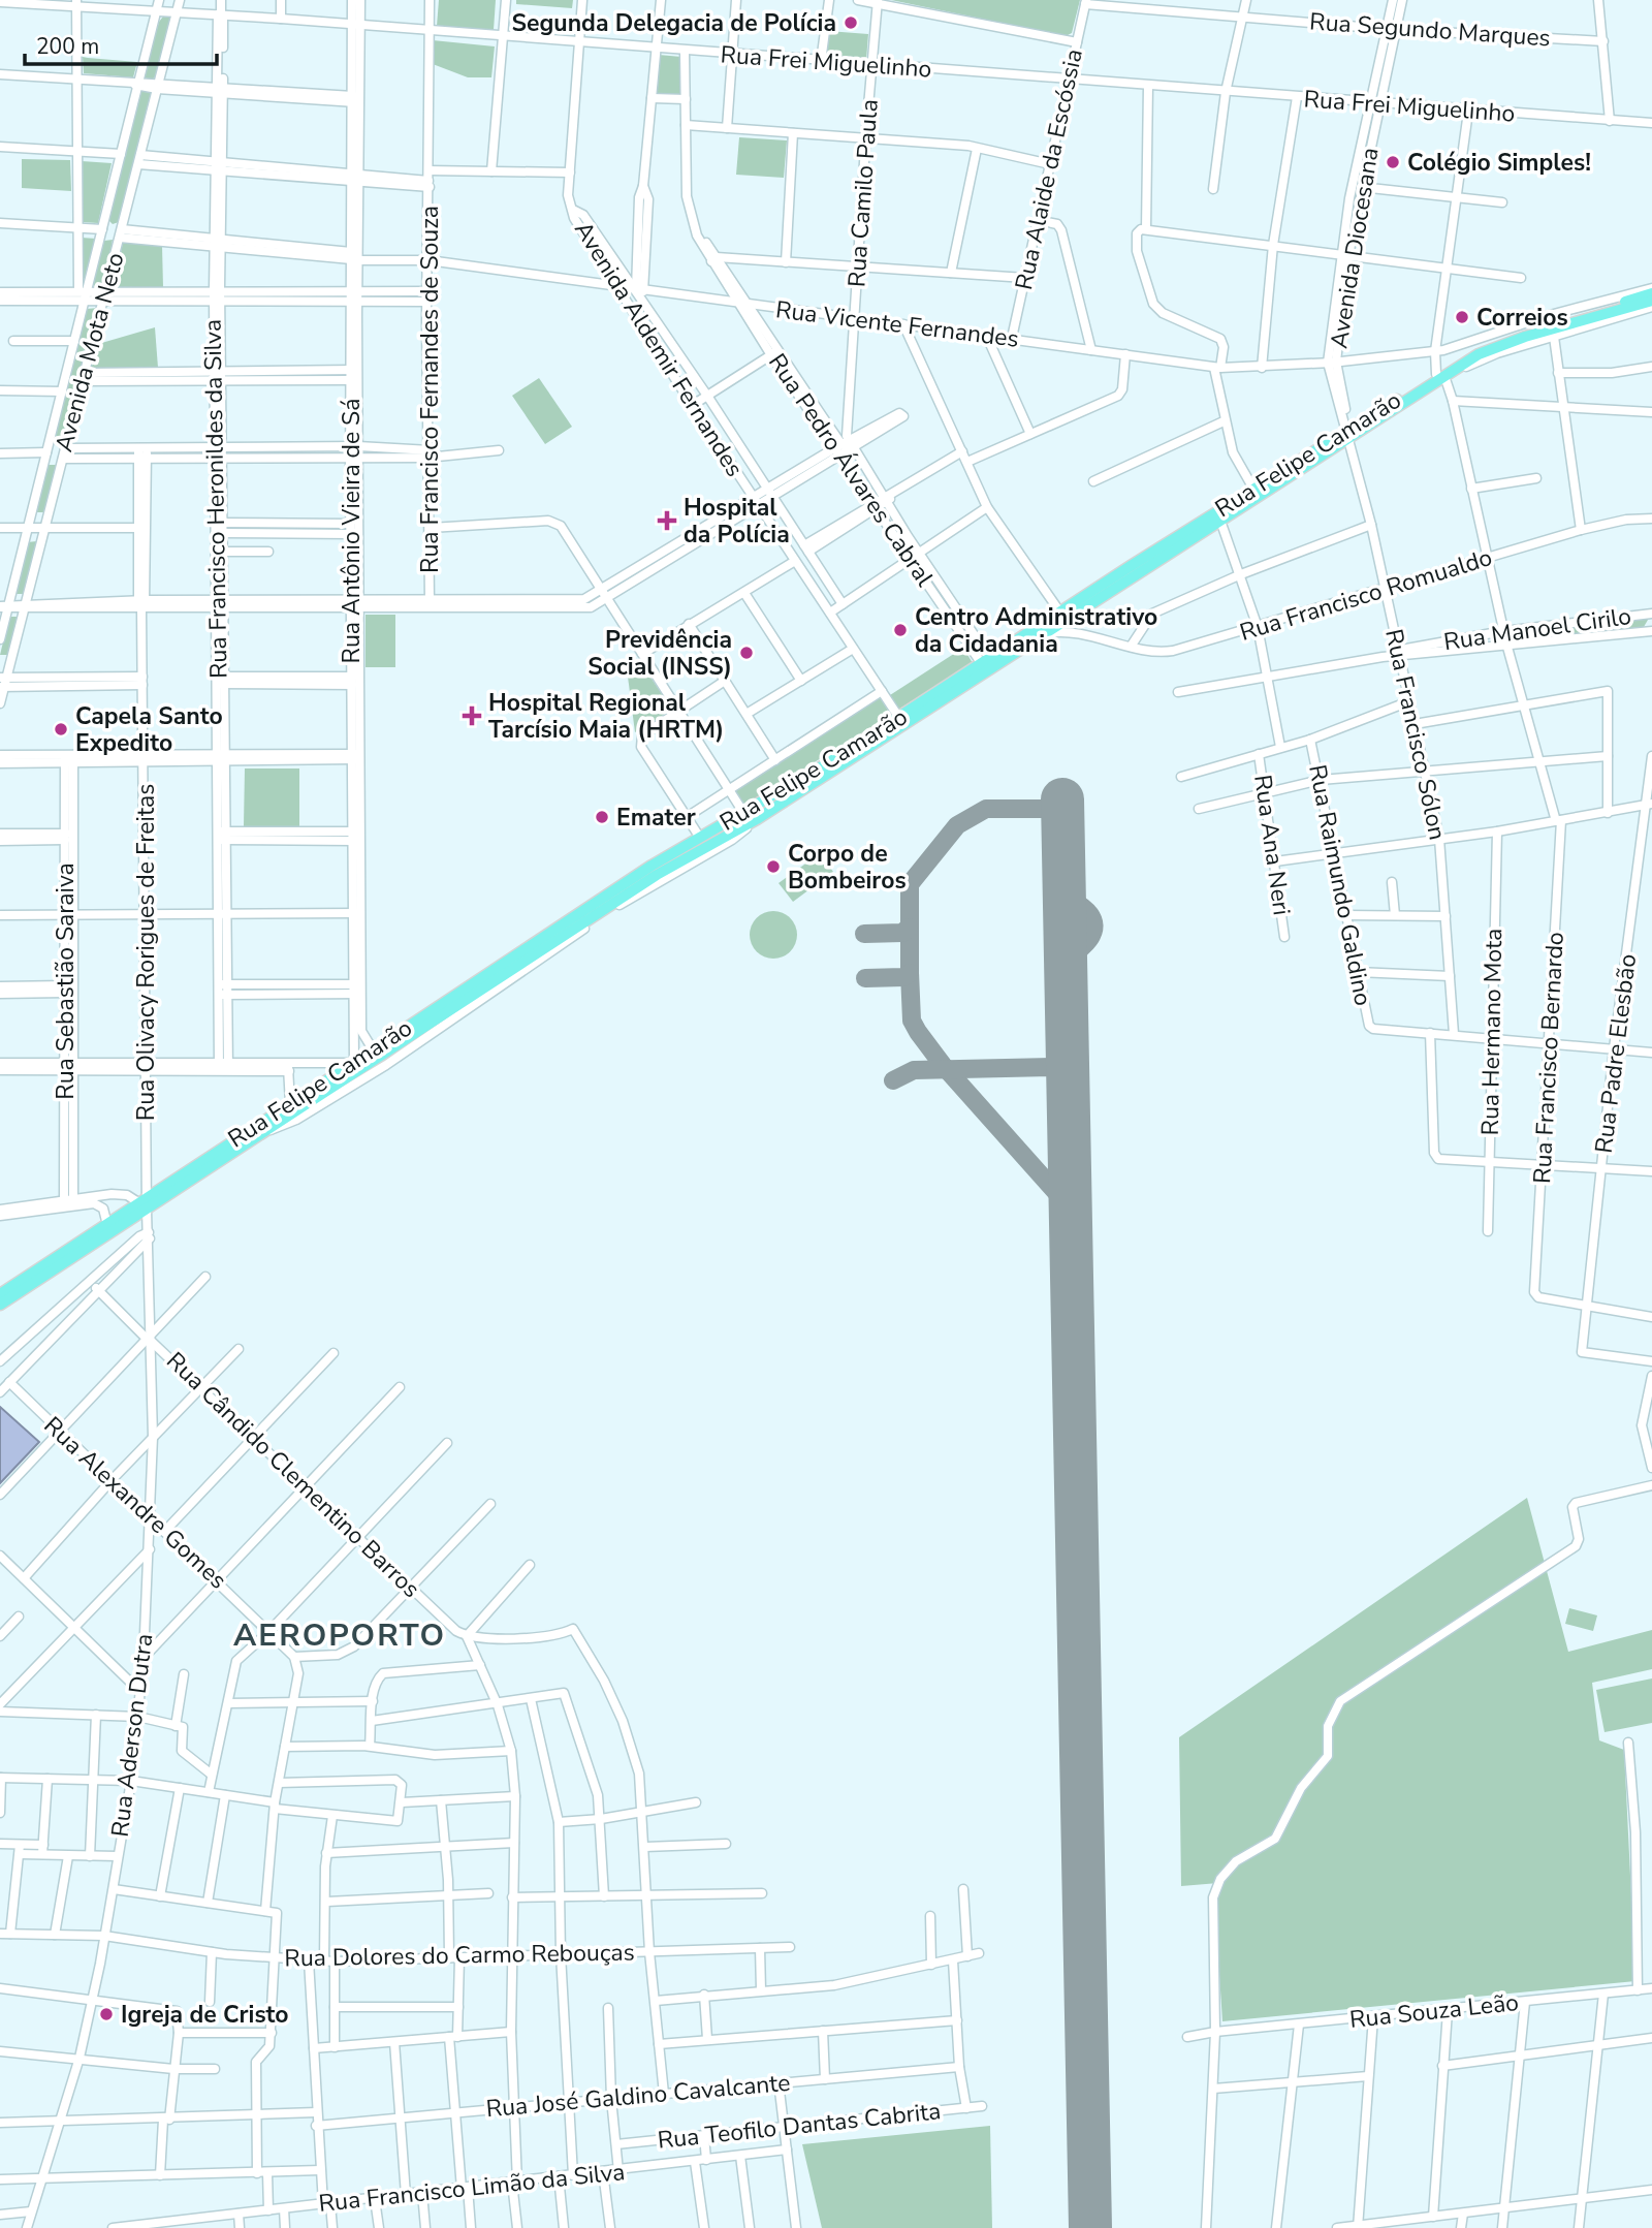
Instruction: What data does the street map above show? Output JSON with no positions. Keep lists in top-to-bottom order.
{
  "streets": {
    "main road": ["Rua Felipe Camarão"],
    "street": [
      "Rua Segundo Marques",
      "Rua Frei Miguelinho",
      "Rua Alaide da Escóssia",
      "Rua Camilo Paula",
      "Avenida Diocesana",
      "Rua Vicente Fernandes",
      "Avenida Aldemir Fernandes",
      "Avenida Mota Neto",
      "Rua Francisco Fernandes de Souza",
      "Rua Pedro Álvares Cabral",
      "Rua Francisco Heronildes da Silva",
      "Rua Antônio Vieira de Sá",
      "Rua Francisco Romualdo",
      "Rua Manoel Cirilo",
      "Rua Francisco Sólon",
      "Rua Ana Neri",
      "Rua Raimundo Galdino",
      "Rua Olivacy Rorigues de Freitas",
      "Rua Sebastião Saraiva",
      "Rua Hermano Mota",
      "Rua Padre Elesbão",
      "Rua Francisco Bernardo",
      "Rua Cândido Clementino Barros",
      "Rua Alexandre Gomes",
      "Rua Aderson Dutra",
      "Rua Dolores do Carmo Rebouças",
      "Rua Souza Leão",
      "Rua José Galdino Cavalcante",
      "Rua Teofilo Dantas Cabrita",
      "Rua Francisco Limão da Silva"
    ]
  },
  "crossings": [
    ["Rua Segundo Marques", "Rua Alaide da Escóssia"],
    ["Rua Segundo Marques", "Avenida Diocesana"],
    ["Rua Frei Miguelinho", "Rua Alaide da Escóssia"],
    ["Rua Frei Miguelinho", "Rua Camilo Paula"],
    ["Rua Frei Miguelinho", "Avenida Diocesana"],
    ["Rua Frei Miguelinho", "Avenida Mota Neto"],
    ["Rua Frei Miguelinho", "Rua Francisco Fernandes de Souza"],
    ["Rua Frei Miguelinho", "Rua Pedro Álvares Cabral"],
    ["Rua Frei Miguelinho", "Rua Francisco Heronildes da Silva"],
    ["Rua Frei Miguelinho", "Rua Antônio Vieira de Sá"],
    ["Rua Frei Miguelinho", "Rua Francisco Bernardo"],
    ["Rua Alaide da Escóssia", "Rua Vicente Fernandes"],
    ["Rua Camilo Paula", "Rua Vicente Fernandes"],
    ["Rua Camilo Paula", "Rua Pedro Álvares Cabral"],
    ["Avenida Diocesana", "Rua Vicente Fernandes"],
    ["Avenida Diocesana", "Rua Felipe Camarão"],
    ["Avenida Diocesana", "Rua Francisco Sólon"],
    ["Rua Vicente Fernandes", "Avenida Aldemir Fernandes"],
    ["Rua Vicente Fernandes", "Avenida Mota Neto"],
    ["Rua Vicente Fernandes", "Rua Francisco Fernandes de Souza"],
    ["Rua Vicente Fernandes", "Rua Felipe Camarão"],
    ["Rua Vicente Fernandes", "Rua Pedro Álvares Cabral"],
    ["Rua Vicente Fernandes", "Rua Francisco Heronildes da Silva"],
    ["Rua Vicente Fernandes", "Rua Antônio Vieira de Sá"],
    ["Rua Vicente Fernandes", "Rua Francisco Bernardo"],
    ["Avenida Aldemir Fernandes", "Rua Felipe Camarão"],
    ["Rua Felipe Camarão", "Rua Pedro Álvares Cabral"],
    ["Rua Felipe Camarão", "Rua Antônio Vieira de Sá"],
    ["Rua Felipe Camarão", "Rua Francisco Romualdo"],
    ["Rua Felipe Camarão", "Rua Francisco Sólon"],
    ["Rua Felipe Camarão", "Rua Olivacy Rorigues de Freitas"],
    ["Rua Felipe Camarão", "Rua Francisco Bernardo"],
    ["Rua Francisco Romualdo", "Rua Francisco Sólon"],
    ["Rua Francisco Romualdo", "Rua Francisco Bernardo"],
    ["Rua Manoel Cirilo", "Rua Francisco Sólon"],
    ["Rua Manoel Cirilo", "Rua Francisco Bernardo"],
    ["Rua Olivacy Rorigues de Freitas", "Rua Aderson Dutra"],
    ["Rua Padre Elesbão", "Rua Francisco Bernardo"],
    ["Rua Cândido Clementino Barros", "Rua Aderson Dutra"],
    ["Rua Alexandre Gomes", "Rua Aderson Dutra"],
    ["Rua Aderson Dutra", "Rua Dolores do Carmo Rebouças"]
  ],
  "districts": ["AEROPORTO"],
  "places": {
    "other": [
      "Segunda Delegacia de Polícia",
      "Colégio Simples!",
      "Correios",
      "Centro Administrativo da Cidadania",
      "Previdência Social (INSS)",
      "Capela Santo Expedito",
      "Emater",
      "Corpo de Bombeiros",
      "Igreja de Cristo"
    ],
    "health": ["Hospital da Polícia", "Hospital Regional Tarcísio Maia (HRTM)"]
  },
  "scale_bar": "200 m"
}
